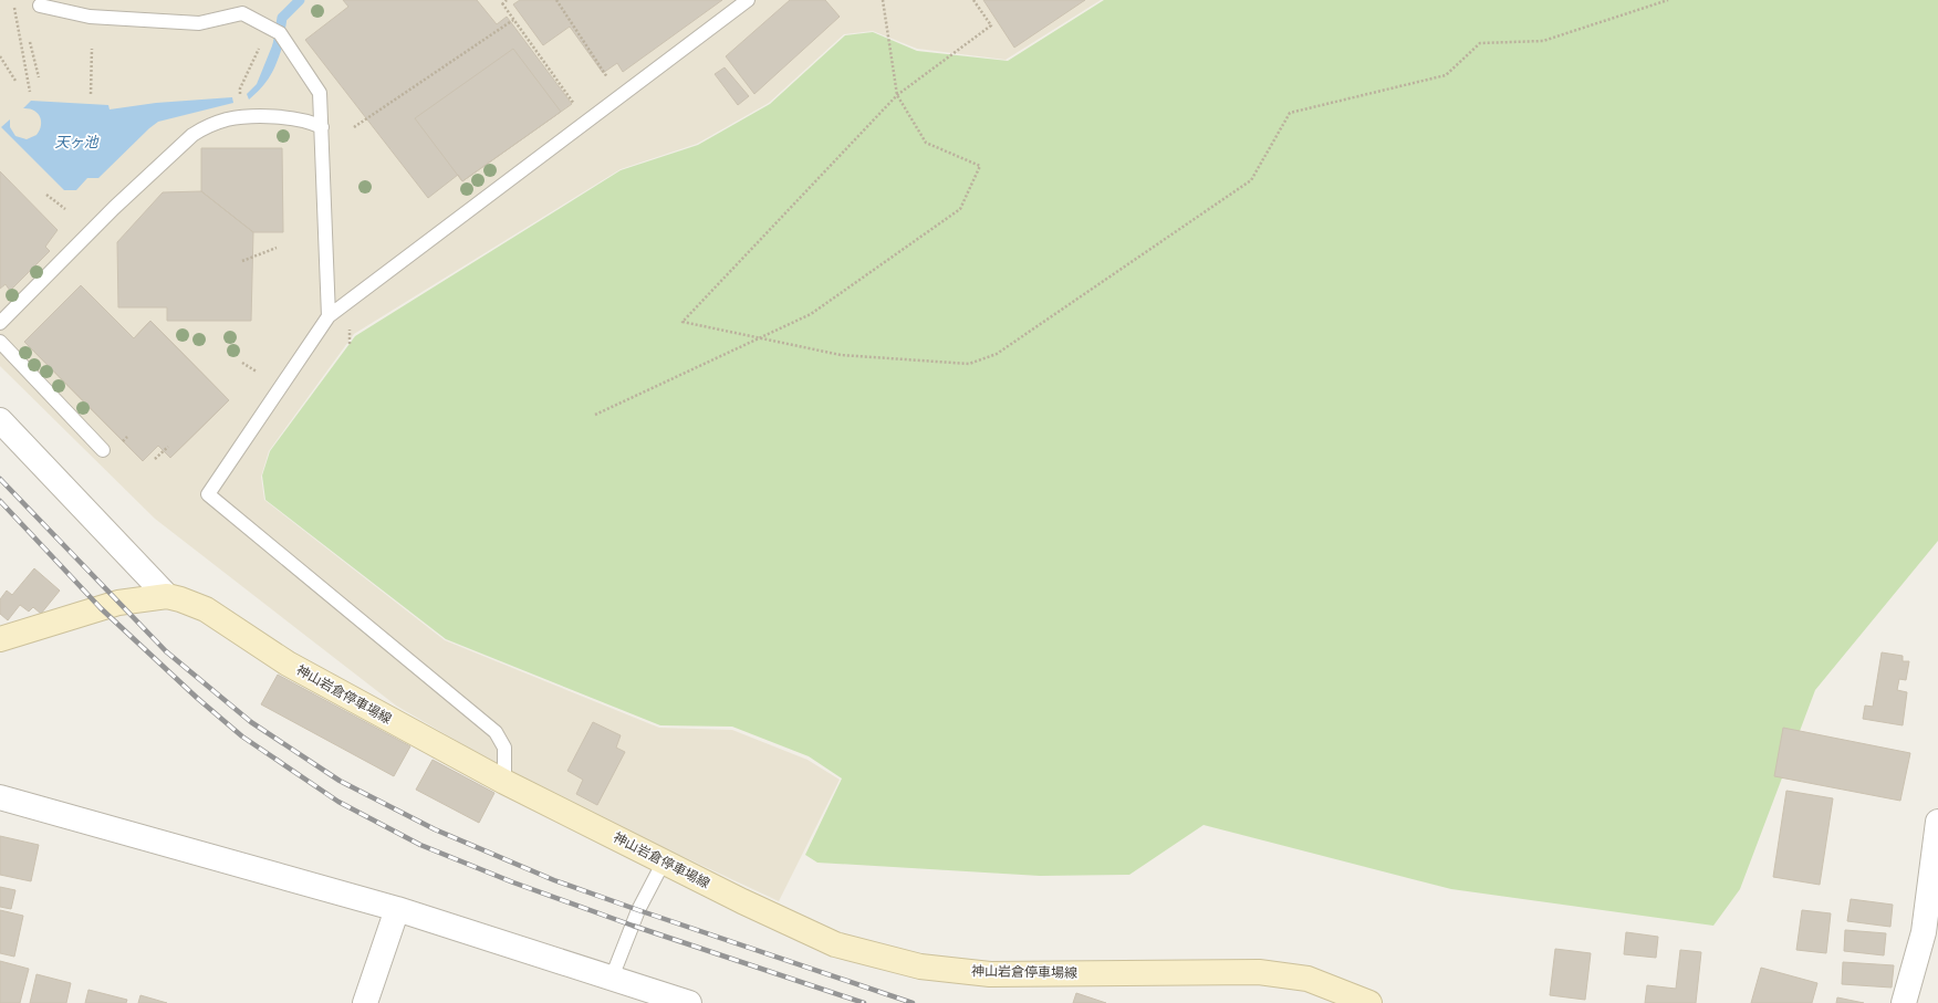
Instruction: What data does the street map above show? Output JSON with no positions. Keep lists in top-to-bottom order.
{
  "streets": {
    "main road": ["神山岩倉停車場線"]
  },
  "water": ["天ヶ池"]
}
